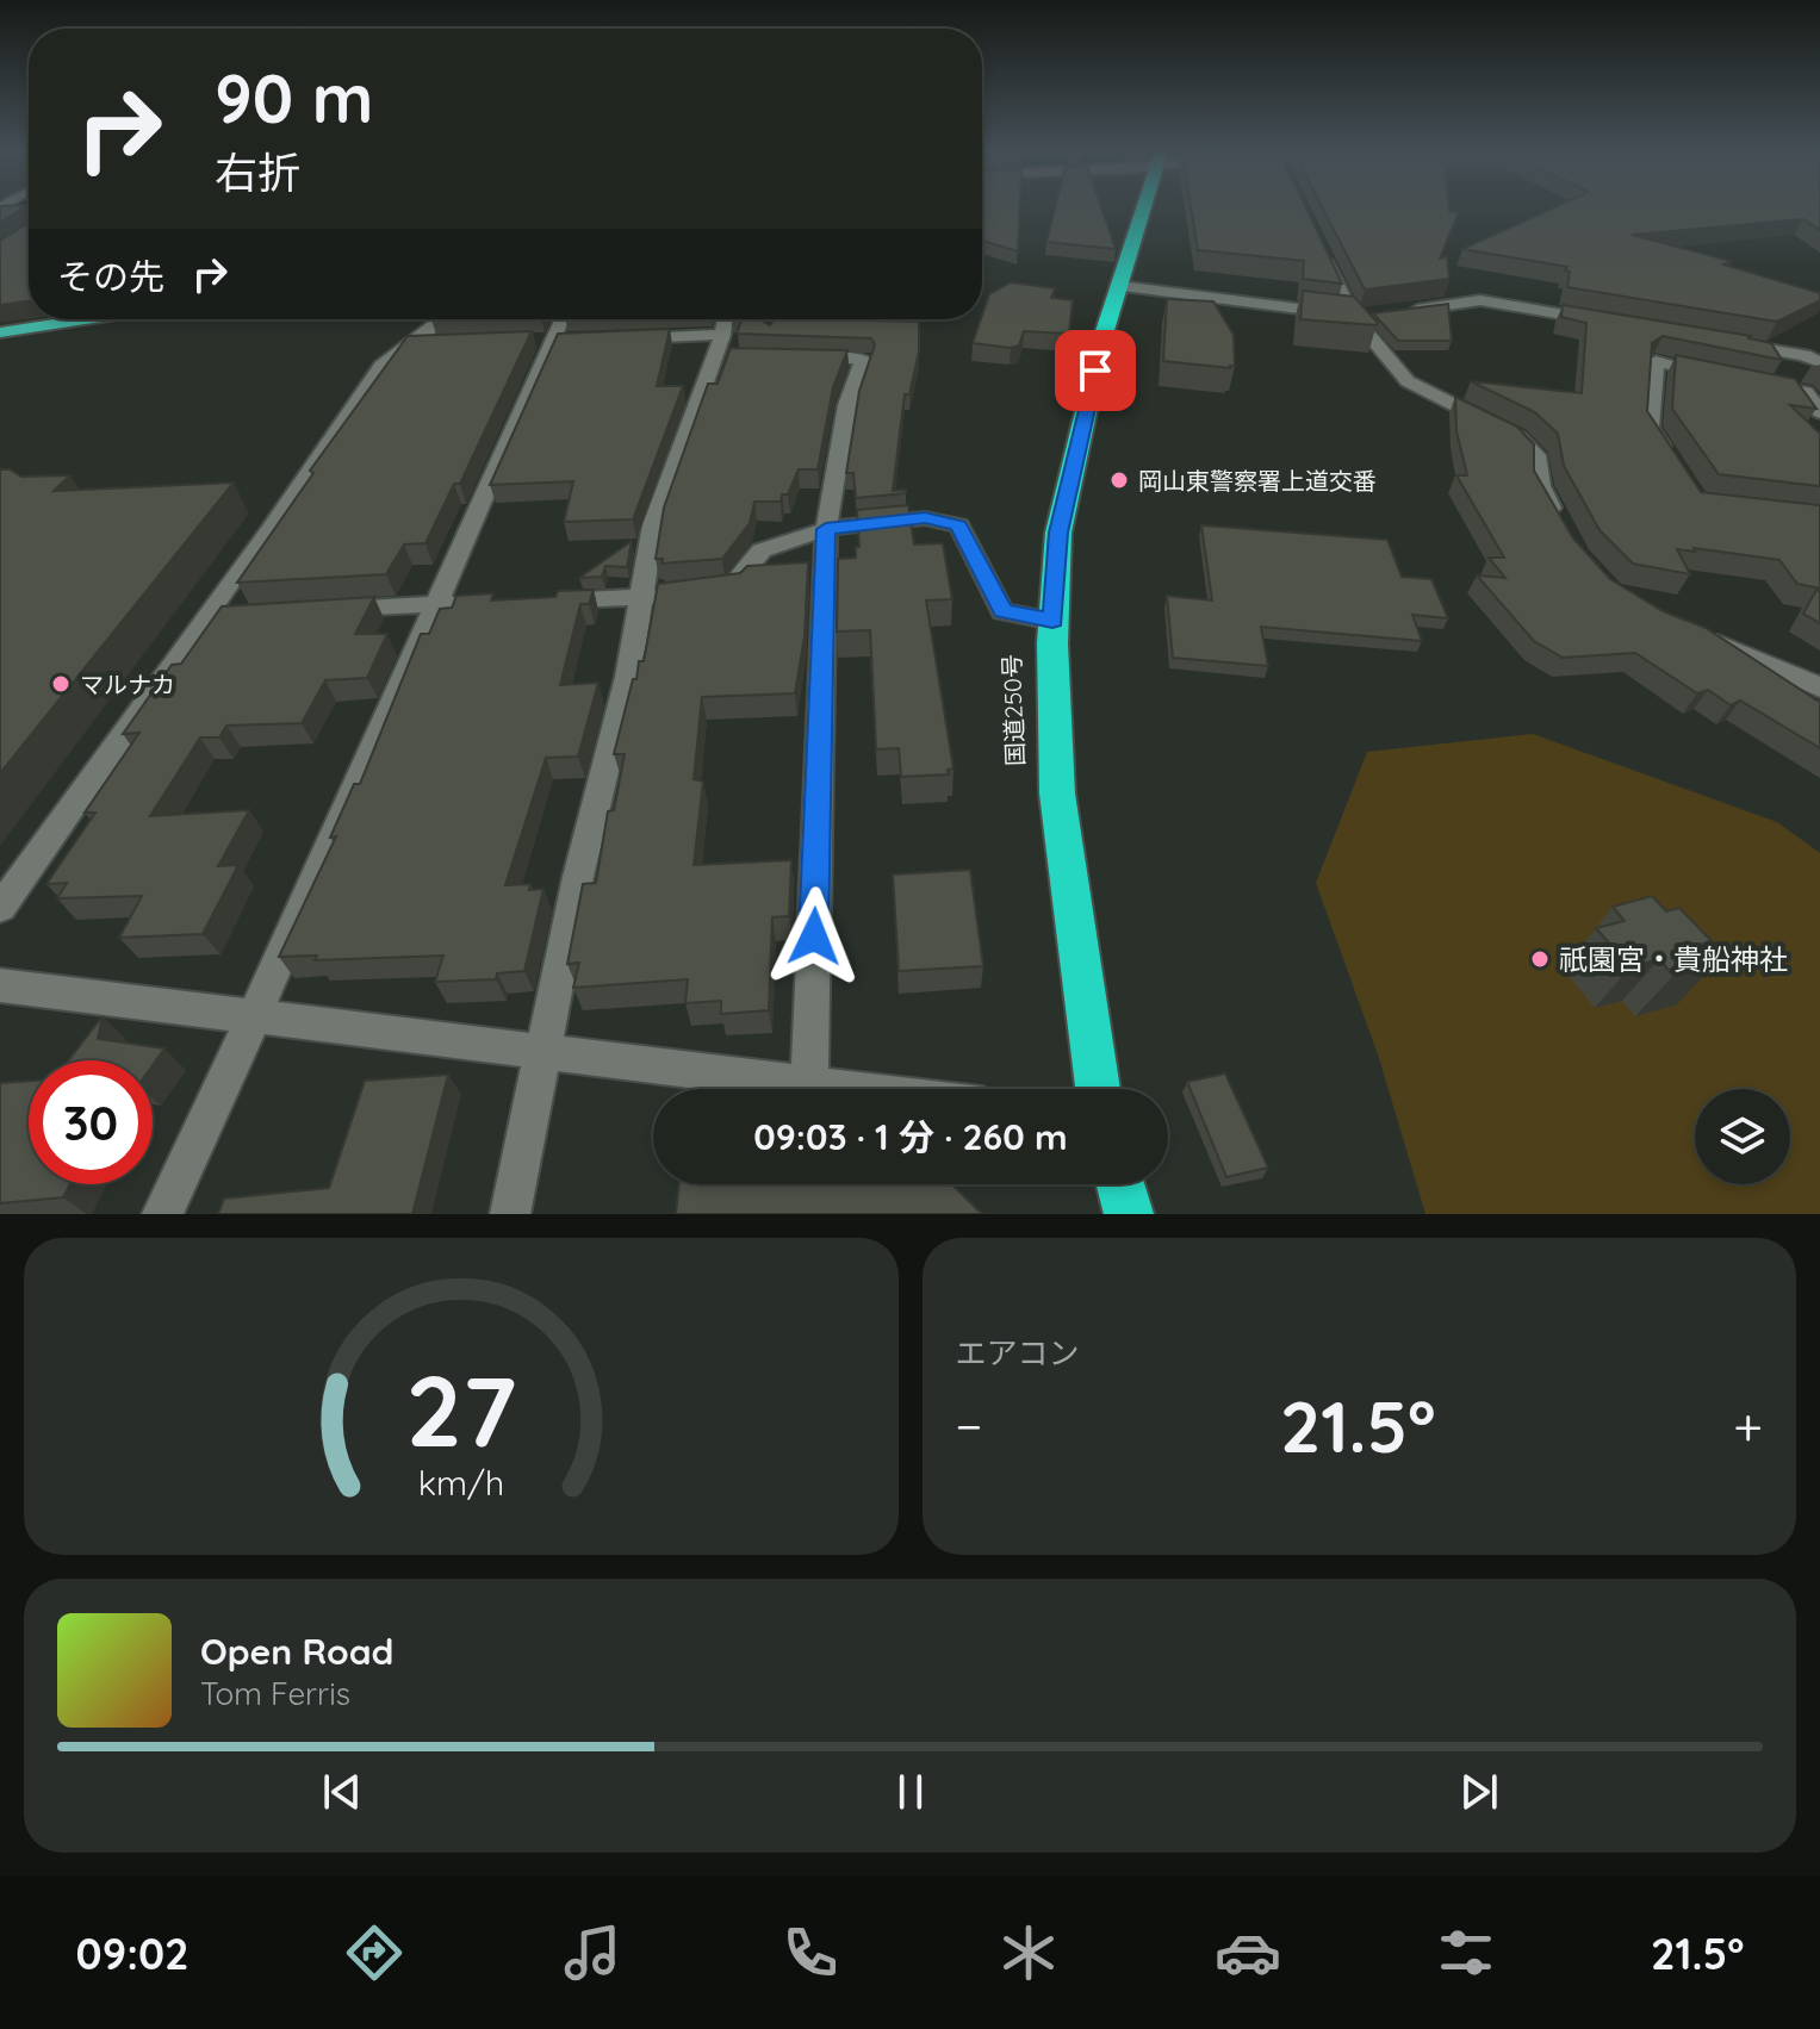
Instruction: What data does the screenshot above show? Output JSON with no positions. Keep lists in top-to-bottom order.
{
  "streets": {
    "highway": ["国道250号"]
  },
  "places": ["岡山東警察署上道交番", "マルナカ", "祇園宮・貴船神社"],
  "page": {
    "turn": ["90 m", "右折"],
    "then": "その先",
    "limit": "30",
    "trip": "09:03 · 1 分 · 260 m",
    "tile": "エアコン",
    "heat": ["−", "21.5°", "+"],
    "song": ["Open Road", "Tom Ferris"],
    "tabs": ["09:02", "21.5°"],
    "gauge": ["27", "km/h"]
  }
}
